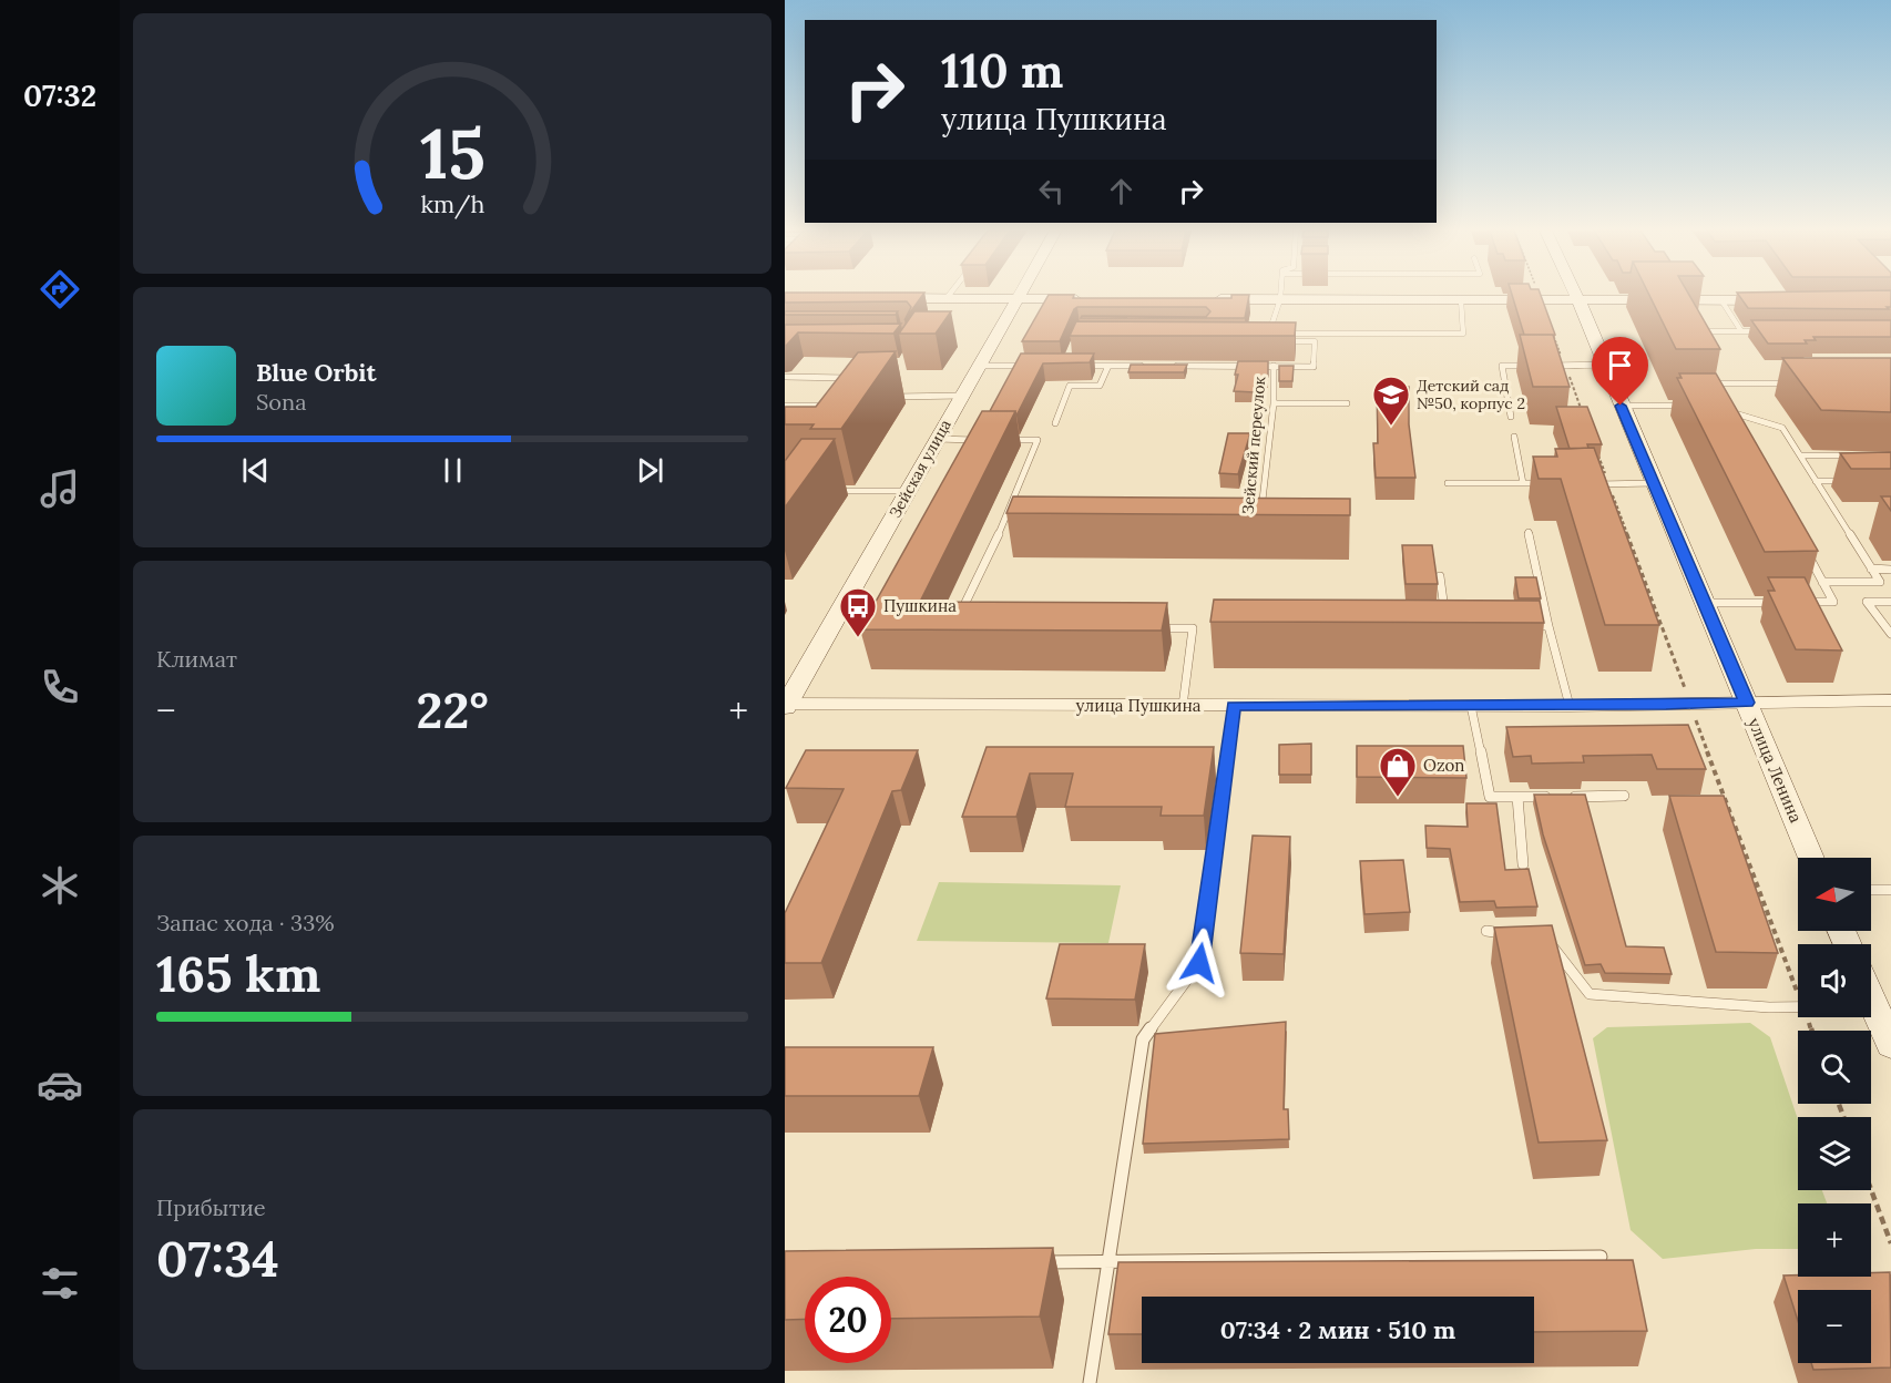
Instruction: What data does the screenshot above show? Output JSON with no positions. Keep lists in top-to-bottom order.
{
  "streets": {
    "main road": ["Зейская улица", "улица Ленина"],
    "street": ["улица Пушкина"],
    "lane": ["Зейский переулок"]
  },
  "crossings": [
    ["Зейская улица", "улица Пушкина"],
    ["улица Пушкина", "улица Ленина"]
  ],
  "places": {
    "school or university": ["Детский сад №50, корпус 2"],
    "bus stop": ["Пушкина"],
    "shop": ["Ozon"]
  },
  "north": "left",
  "page": {
    "tabs": "07:32",
    "turn": ["110 m", "улица Пушкина"],
    "song": ["Blue Orbit", "Sona"],
    "tile": [
      "Климат",
      ["Запас хода · 33%", "165 km"],
      ["Прибытие", "07:34"]
    ],
    "heat": ["−", "22°", "+"],
    "map_buttons": ["+", "−"],
    "limit": "20",
    "trip": "07:34 · 2 мин · 510 m",
    "gauge": ["15", "km/h"]
  }
}
